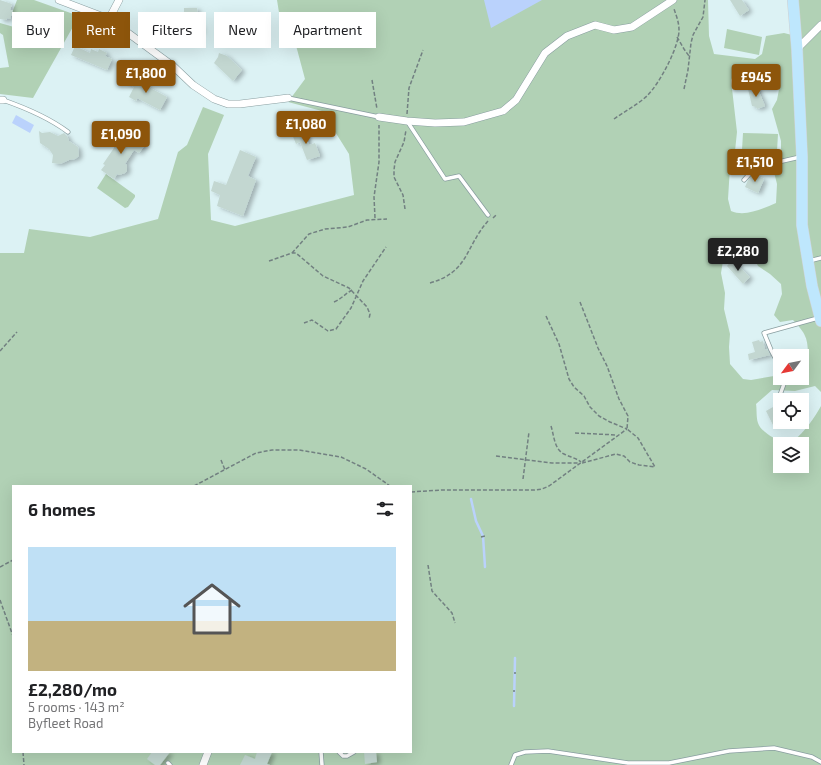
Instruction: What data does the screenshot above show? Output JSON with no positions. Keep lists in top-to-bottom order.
{
  "north": "bottom left",
  "page": {
    "chip": [
      "Buy",
      "Rent",
      "Filters",
      "New",
      "Apartment"
    ],
    "price": [
      "£1,800",
      "£945",
      "£1,080",
      "£1,090",
      "£1,510",
      "£2,280"
    ],
    "heading": "6 homes",
    "list": [
      {
        "name": "£2,280/mo",
        "note": "5 rooms · 143 m² · Byfleet Road"
      }
    ]
  }
}
